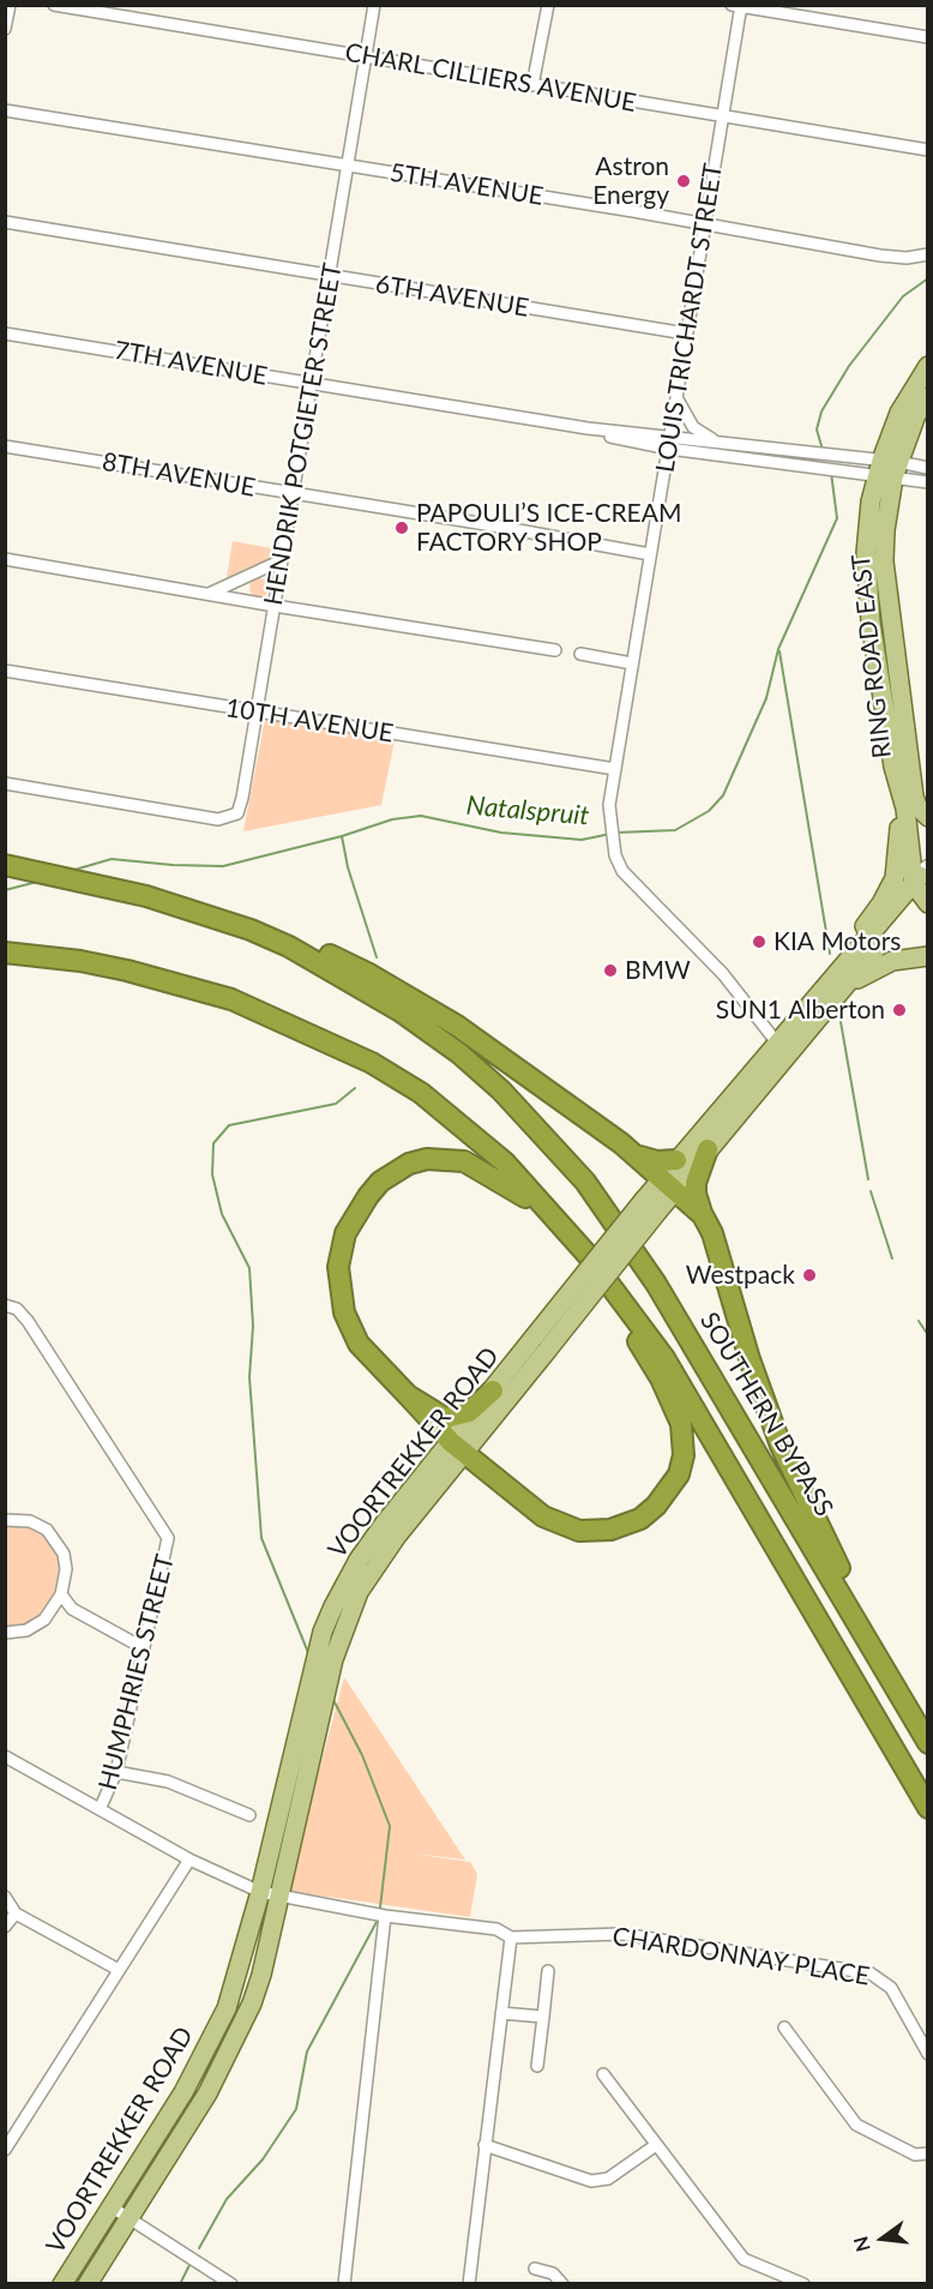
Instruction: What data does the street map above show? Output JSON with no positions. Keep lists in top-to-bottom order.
{
  "streets": {
    "highway": ["SOUTHERN BYPASS"],
    "main road": ["RING ROAD EAST", "VOORTREKKER ROAD"],
    "street": [
      "CHARL CILLIERS AVENUE",
      "5TH AVENUE",
      "6TH AVENUE",
      "LOUIS TRICHARDT STREET",
      "7TH AVENUE",
      "HENDRIK POTGIETER STREET",
      "8TH AVENUE",
      "10TH AVENUE",
      "HUMPHRIES STREET",
      "CHARDONNAY PLACE"
    ]
  },
  "crossings": [
    ["CHARL CILLIERS AVENUE", "LOUIS TRICHARDT STREET"],
    ["CHARL CILLIERS AVENUE", "HENDRIK POTGIETER STREET"],
    ["5TH AVENUE", "LOUIS TRICHARDT STREET"],
    ["5TH AVENUE", "HENDRIK POTGIETER STREET"],
    ["6TH AVENUE", "LOUIS TRICHARDT STREET"],
    ["6TH AVENUE", "HENDRIK POTGIETER STREET"],
    ["LOUIS TRICHARDT STREET", "7TH AVENUE"],
    ["LOUIS TRICHARDT STREET", "8TH AVENUE"],
    ["LOUIS TRICHARDT STREET", "10TH AVENUE"],
    ["LOUIS TRICHARDT STREET", "VOORTREKKER ROAD"],
    ["7TH AVENUE", "HENDRIK POTGIETER STREET"],
    ["7TH AVENUE", "RING ROAD EAST"],
    ["HENDRIK POTGIETER STREET", "8TH AVENUE"],
    ["HENDRIK POTGIETER STREET", "10TH AVENUE"],
    ["RING ROAD EAST", "VOORTREKKER ROAD"]
  ],
  "water": ["Natalspruit"],
  "places": [
    "Astron Energy",
    "PAPOULI’S ICE-CREAM FACTORY SHOP",
    "KIA Motors",
    "BMW",
    "SUN1 Alberton",
    "Westpack"
  ],
  "north": "left"
}
